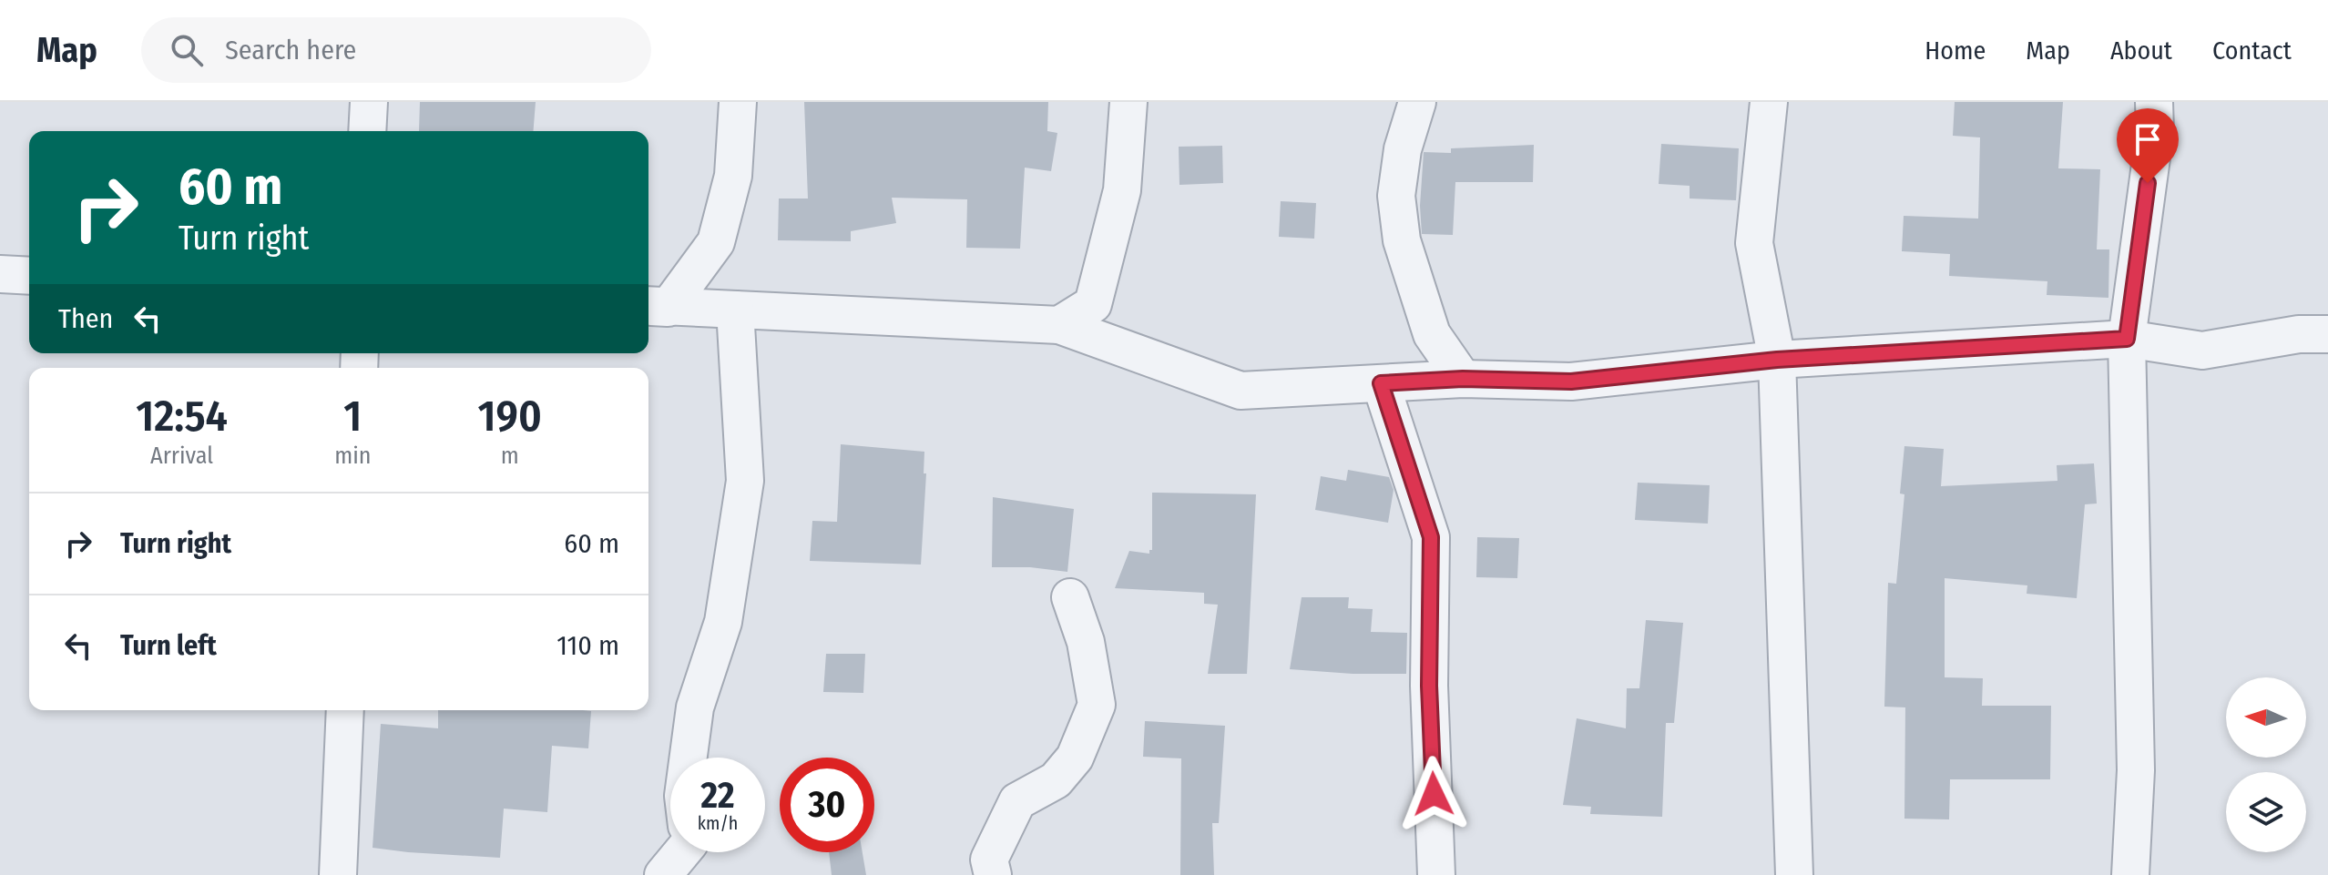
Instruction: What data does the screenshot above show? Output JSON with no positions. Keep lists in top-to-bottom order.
{
  "north": "left",
  "page": {
    "header": "Map",
    "search": "Search here",
    "nav": [
      "Home",
      "Map",
      "About",
      "Contact"
    ],
    "turn": ["60 m", "Turn right"],
    "then": "Then",
    "eta": [
      "12:54",
      "Arrival",
      "1",
      "min",
      "190",
      "m"
    ],
    "list": [
      {
        "name": "Turn right",
        "value": "60 m"
      },
      {
        "name": "Turn left",
        "value": "110 m"
      }
    ],
    "speed": "22 km/h",
    "limit": "30"
  }
}
